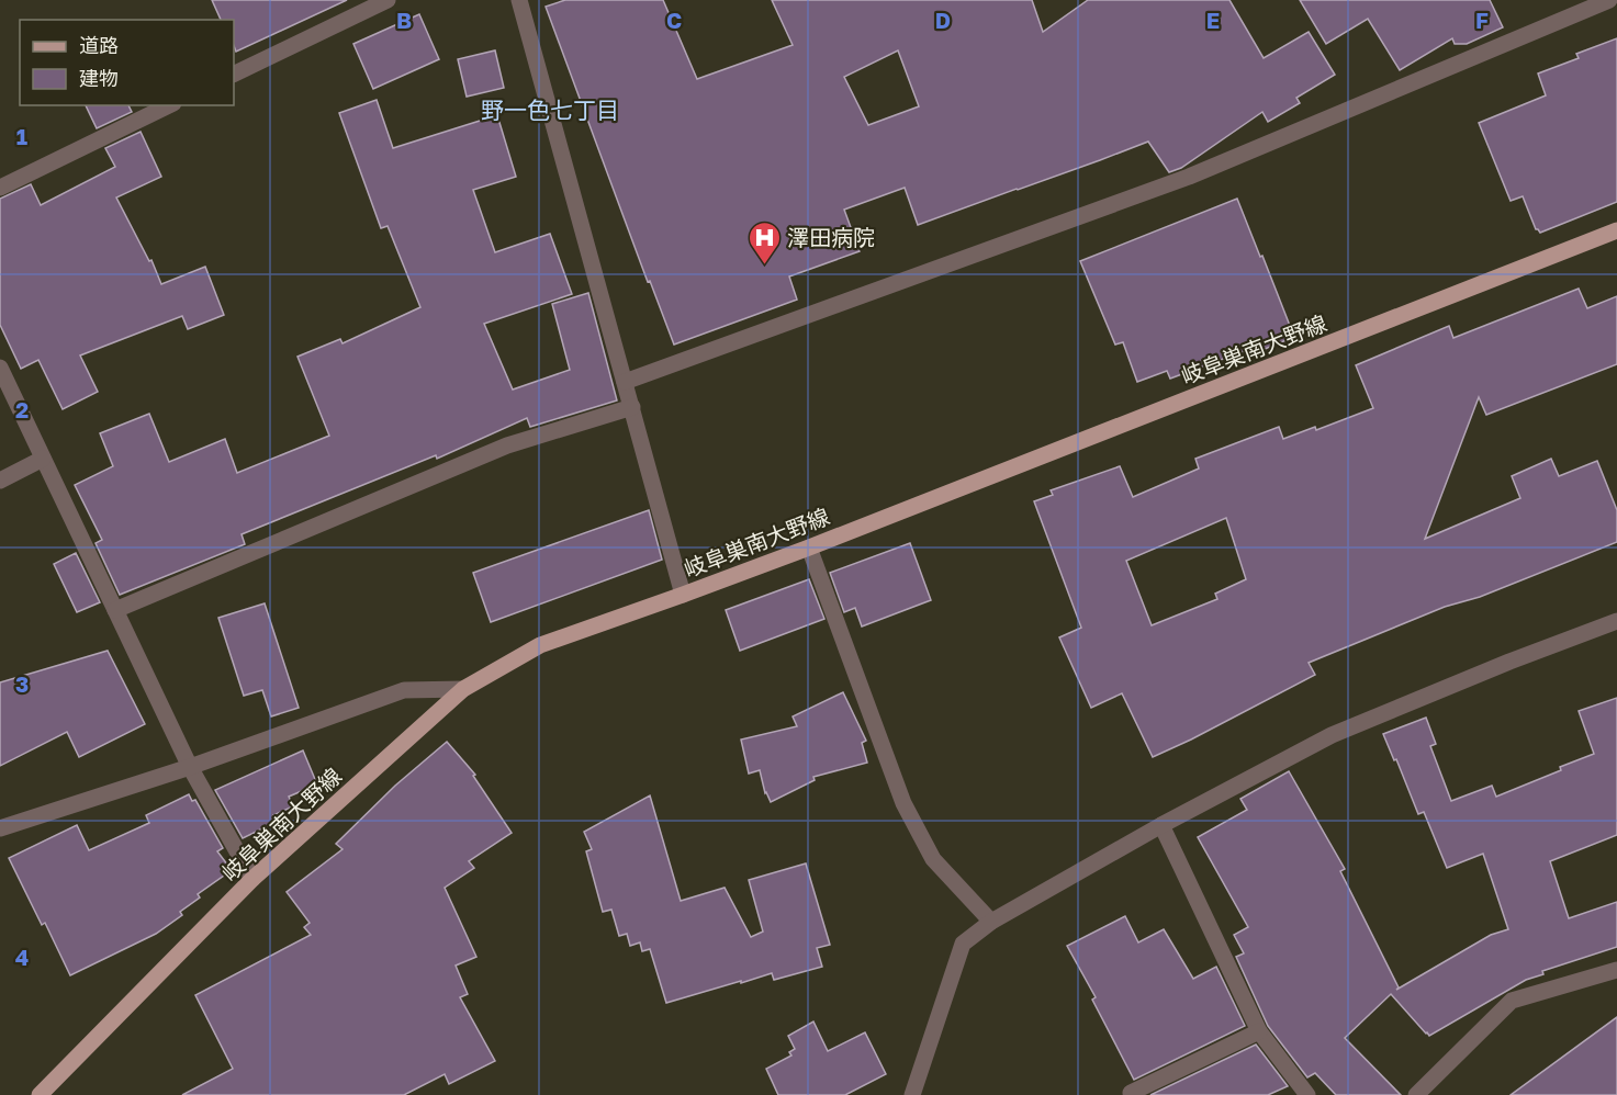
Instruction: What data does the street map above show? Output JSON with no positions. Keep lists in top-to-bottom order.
{
  "streets": {
    "main road": ["岐阜巣南大野線"]
  },
  "districts": ["野一色七丁目"],
  "places": {
    "hospital": ["澤田病院"]
  },
  "legend": ["道路", "建物"],
  "grid": {
    "columns": [
      "B",
      "C",
      "D",
      "E",
      "F"
    ],
    "rows": [
      "1",
      "2",
      "3",
      "4"
    ]
  }
}
